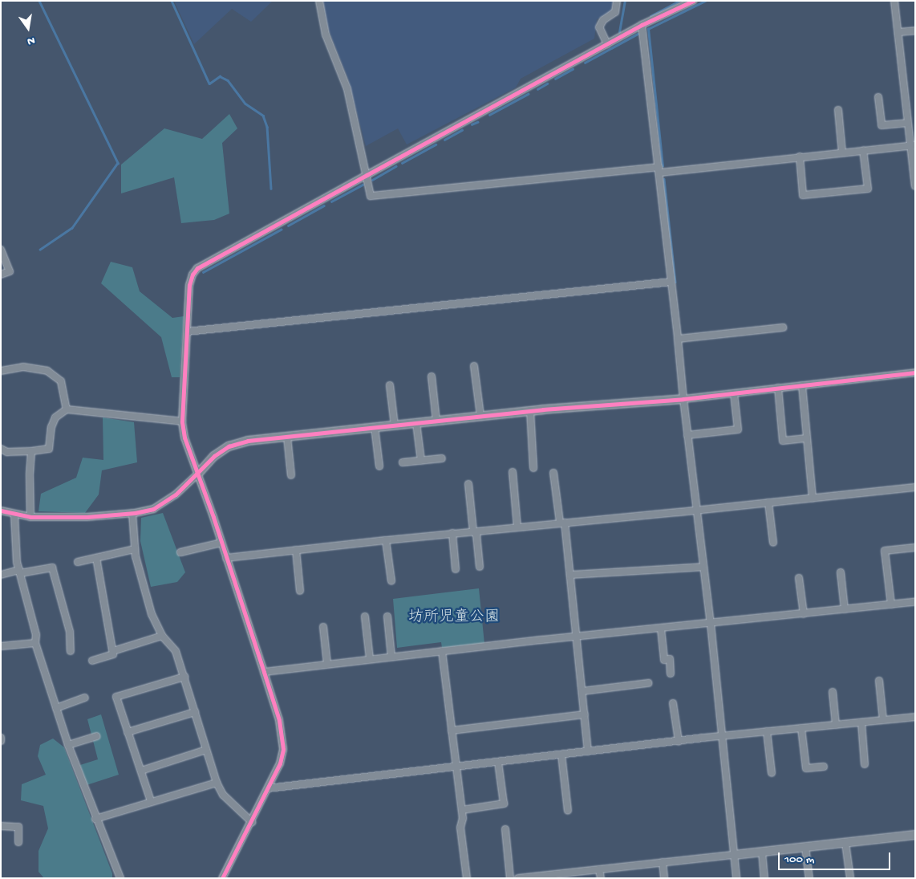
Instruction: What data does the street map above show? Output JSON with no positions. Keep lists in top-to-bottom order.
{
  "parks": ["坊所児童公園"],
  "scale_bar": "100 m",
  "north": "bottom"
}
